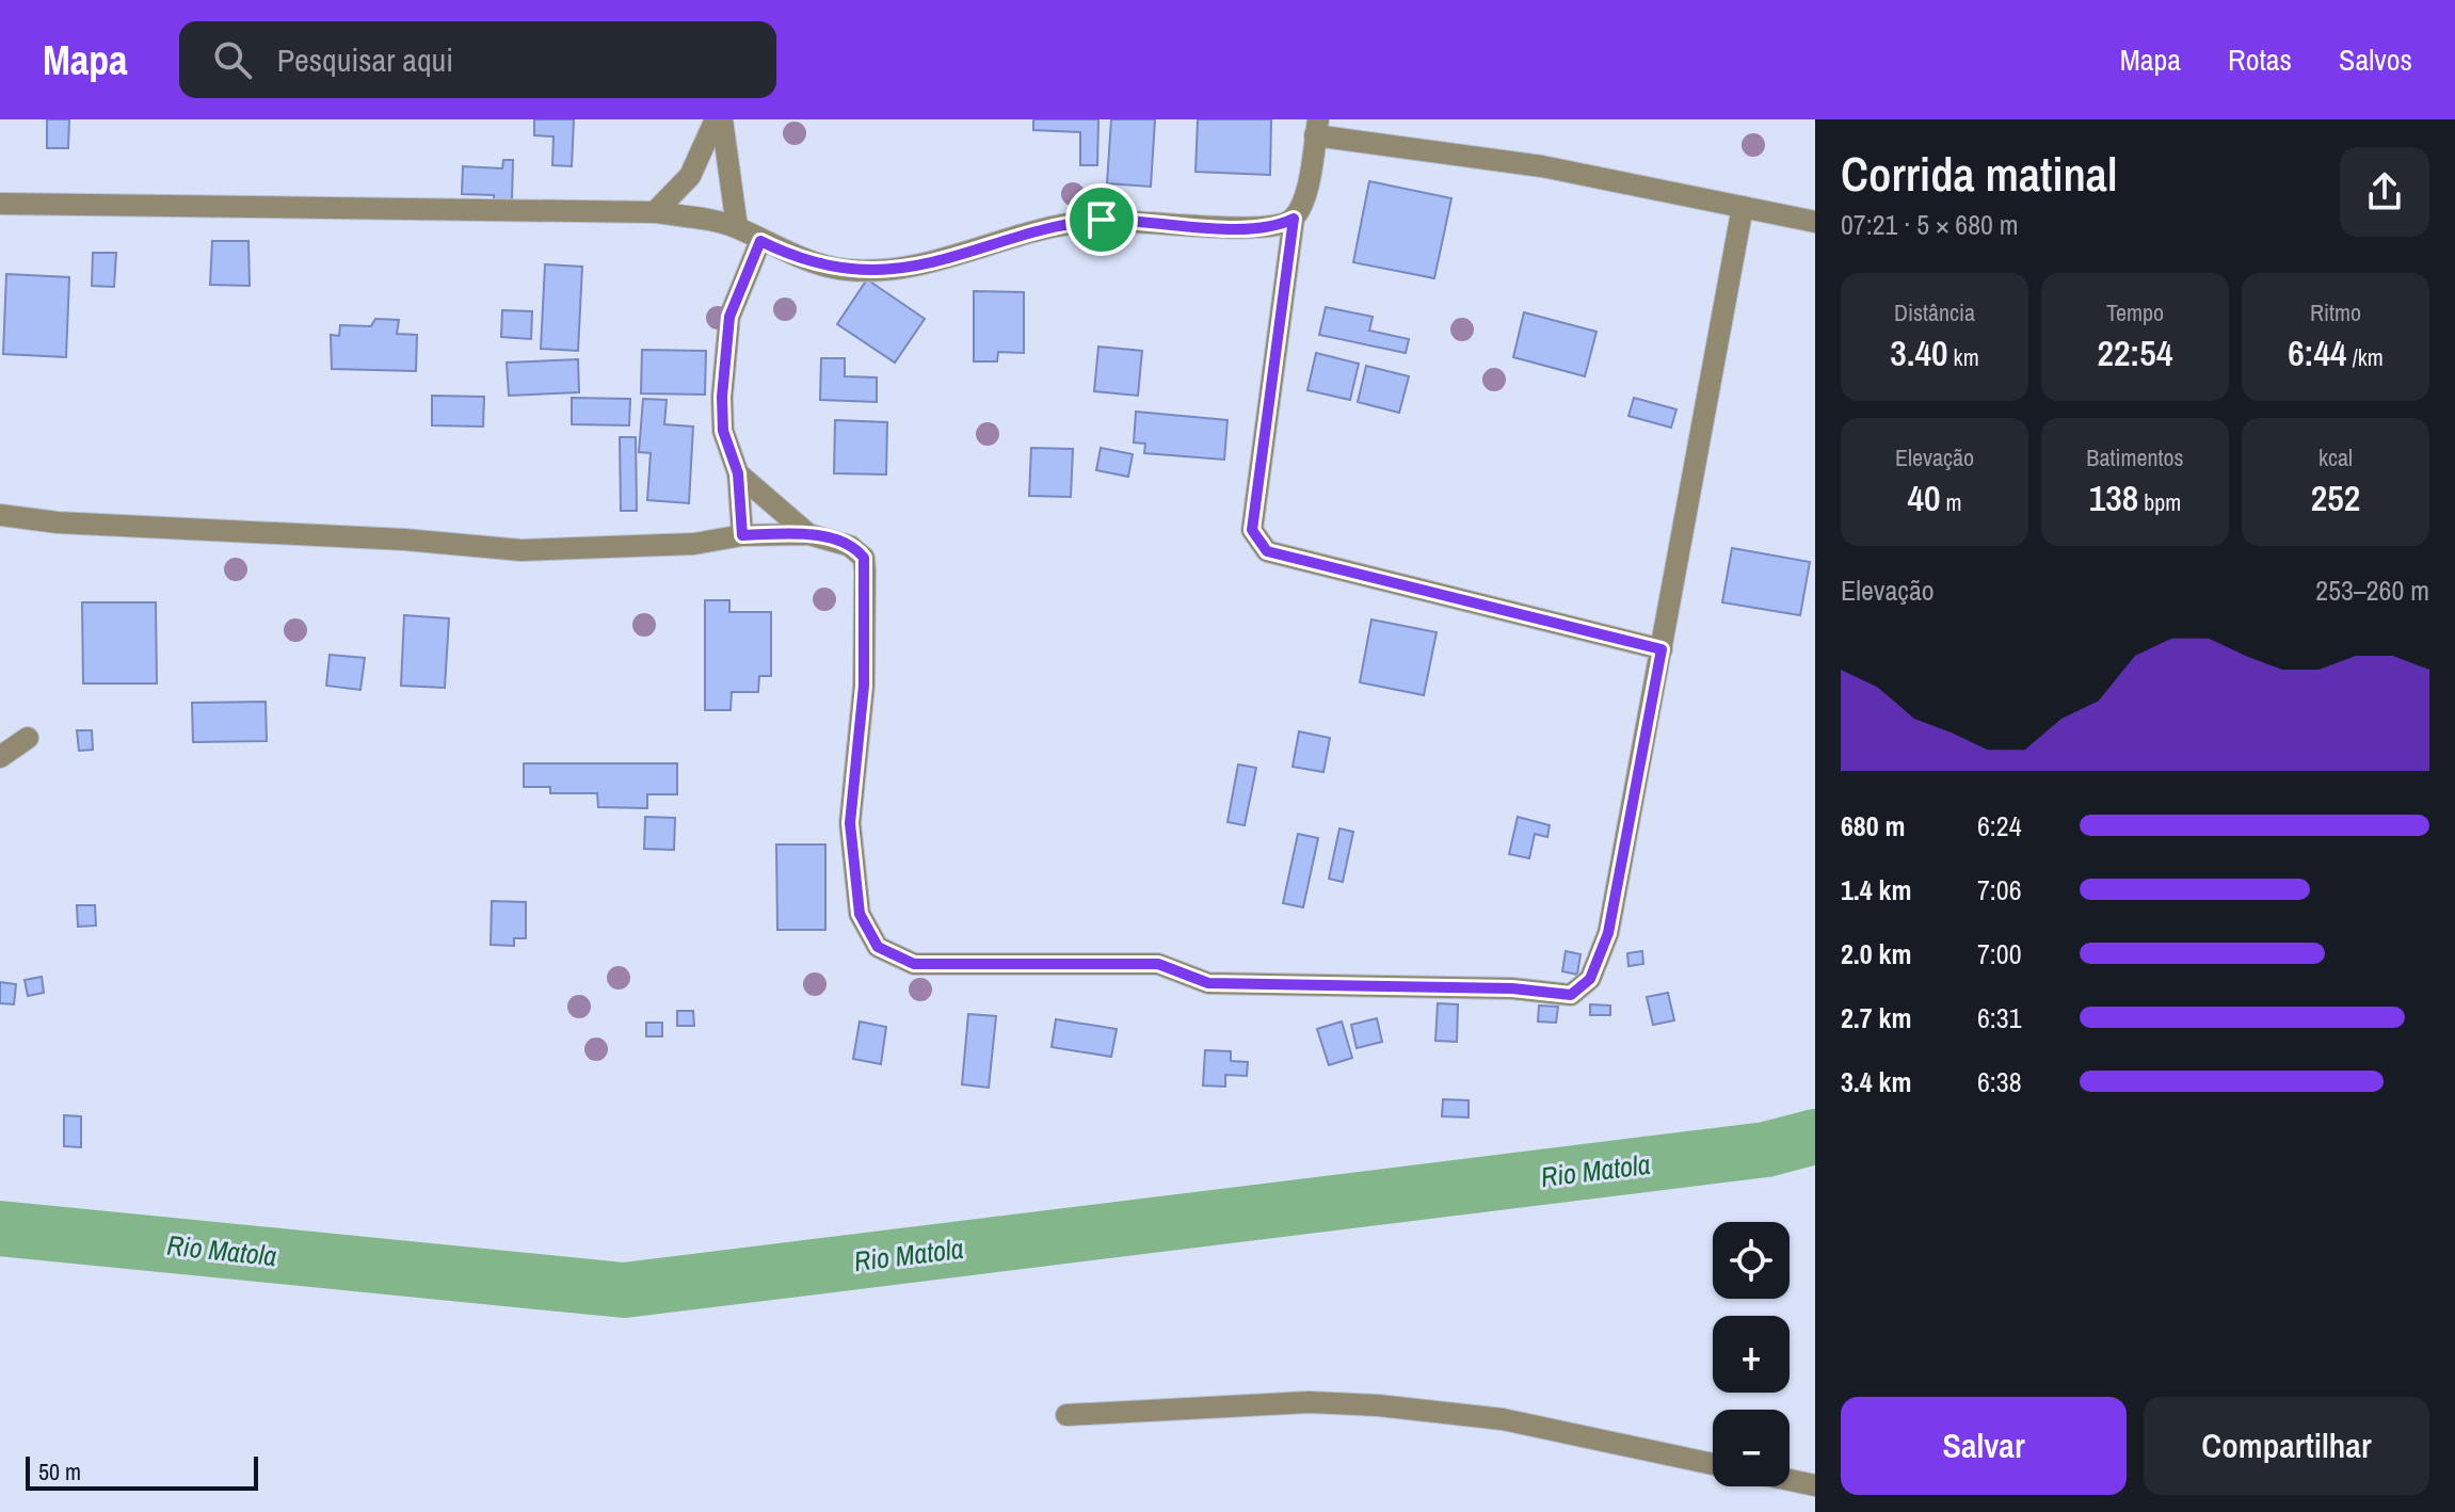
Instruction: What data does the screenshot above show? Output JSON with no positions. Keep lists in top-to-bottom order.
{
  "water": ["Rio Matola"],
  "scale_bar": "50 m",
  "page": {
    "header": "Mapa",
    "search": "Pesquisar aqui",
    "nav": ["Mapa", "Rotas", "Salvos"],
    "heading": ["Corrida matinal", "07:21 · 5 × 680 m"],
    "stats": [
      ["Distância", "3.40 km"],
      ["Tempo", "22:54"],
      ["Ritmo", "6:44 /km"],
      ["Elevação", "40 m"],
      ["Batimentos", "138 bpm"],
      ["kcal", "252"]
    ],
    "chart": ["Elevação", "253–260 m"],
    "list": [
      {
        "name": "680 m",
        "note": "6:24"
      },
      {
        "name": "1.4 km",
        "note": "7:06"
      },
      {
        "name": "2.0 km",
        "note": "7:00"
      },
      {
        "name": "2.7 km",
        "note": "6:31"
      },
      {
        "name": "3.4 km",
        "note": "6:38"
      }
    ],
    "map_buttons": ["+", "−"],
    "buttons": ["Salvar", "Compartilhar"],
    "scale": "50 m"
  }
}
